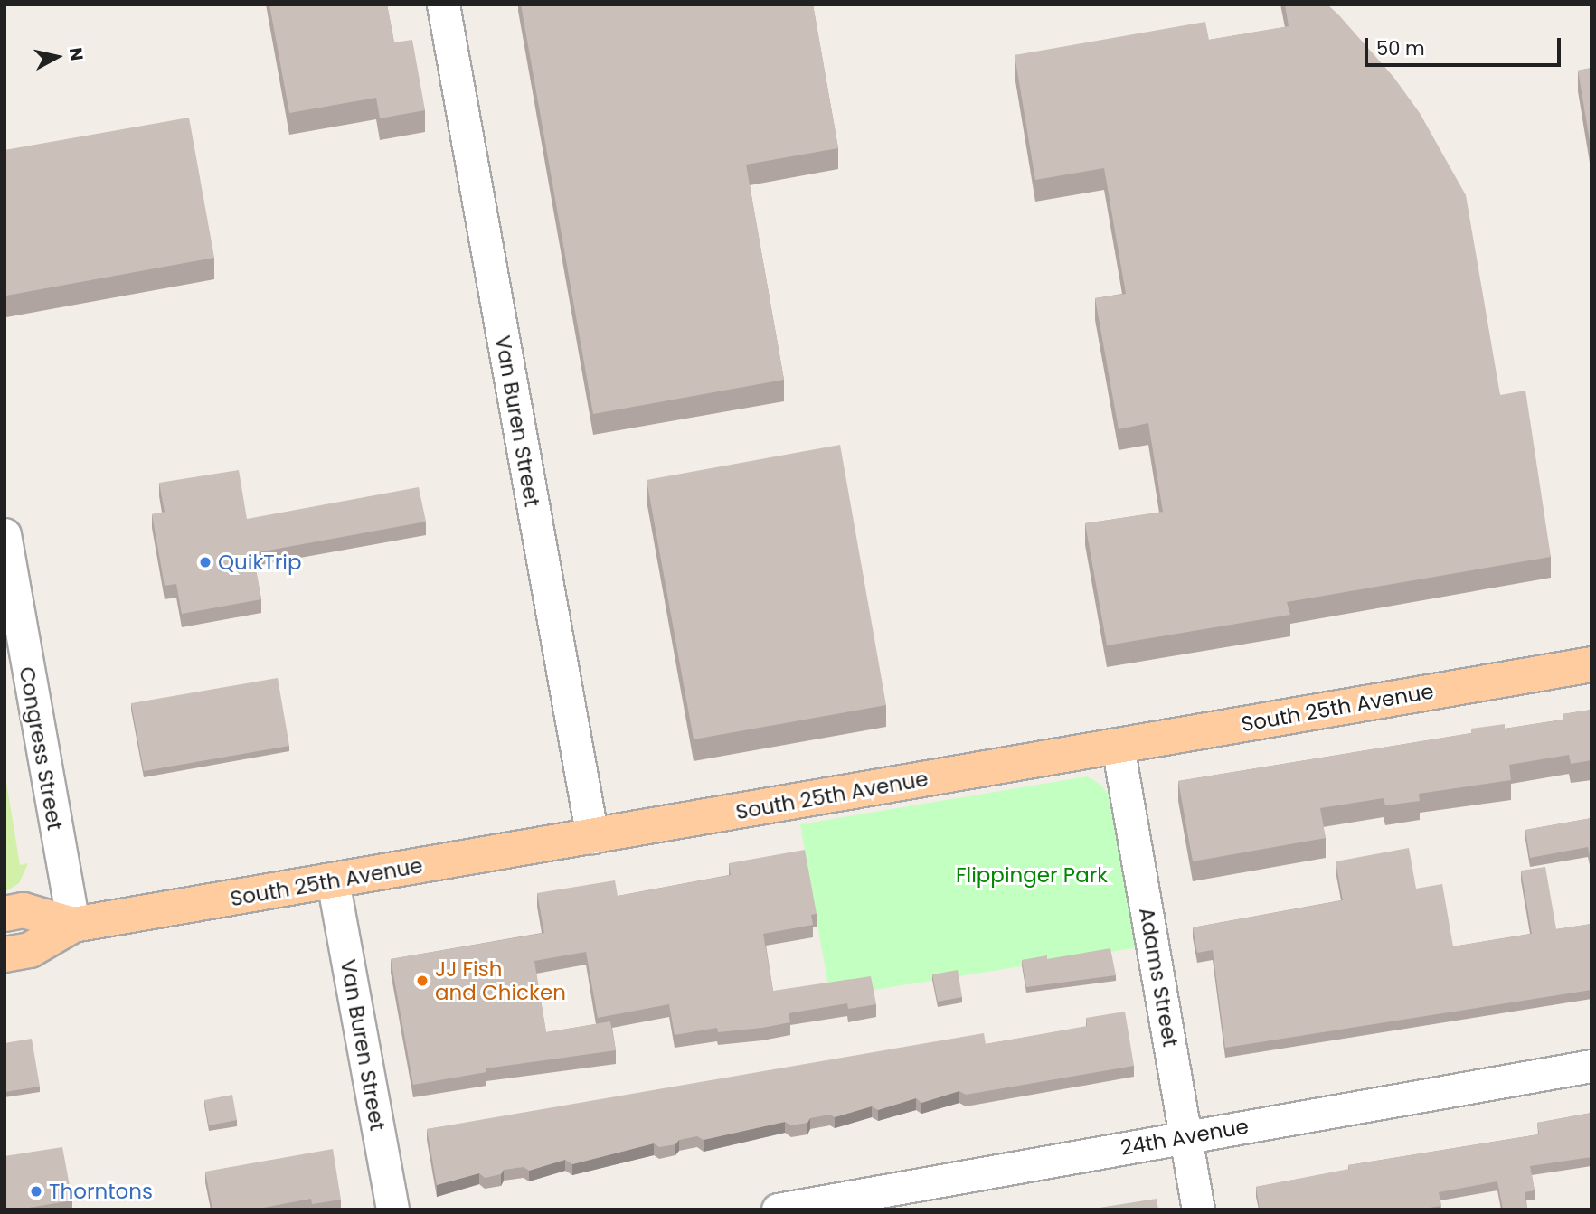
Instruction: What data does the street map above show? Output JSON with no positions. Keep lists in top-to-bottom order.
{
  "streets": {
    "main road": ["South 25th Avenue"],
    "street": [
      "Van Buren Street",
      "Congress Street",
      "Adams Street",
      "24th Avenue"
    ]
  },
  "crossings": [
    ["Van Buren Street", "South 25th Avenue"],
    ["South 25th Avenue", "Congress Street"],
    ["South 25th Avenue", "Adams Street"],
    ["Adams Street", "24th Avenue"]
  ],
  "parks": ["Flippinger Park"],
  "places": ["QuikTrip", "JJ Fish and Chicken", "Thorntons"],
  "scale_bar": "50 m",
  "north": "right"
}
